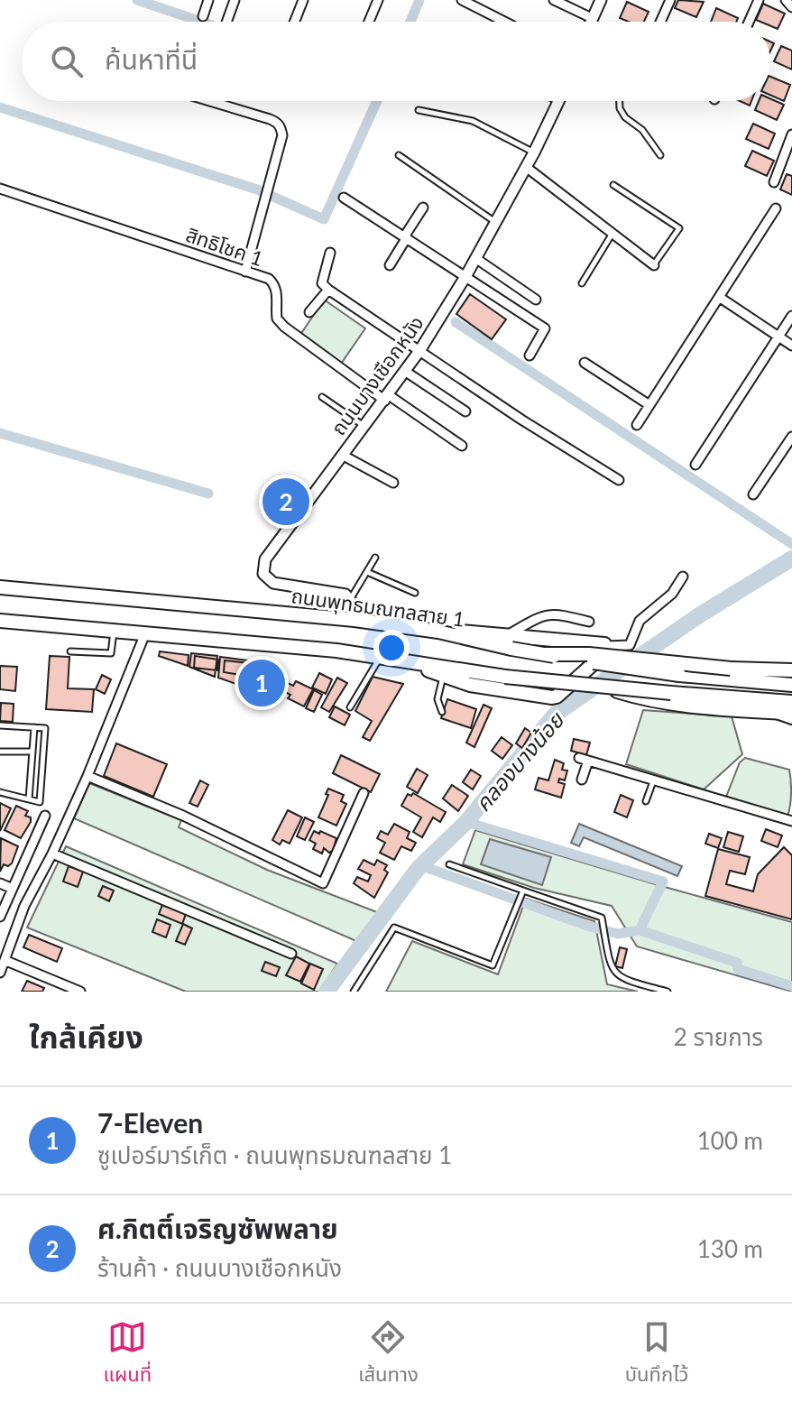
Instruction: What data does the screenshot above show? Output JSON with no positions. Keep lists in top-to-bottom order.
{
  "streets": {
    "main road": ["ถนนพุทธมณฑลสาย 1"],
    "street": ["สิทธิโชค 1", "ถนนบางเชือกหนัง"]
  },
  "crossings": [
    ["สิทธิโชค 1", "ถนนบางเชือกหนัง"]
  ],
  "water": ["คลองบางน้อย"],
  "page": {
    "search": "ค้นหาที่นี่",
    "pins": ["2", "1"],
    "heading": ["ใกล้เคียง", "2 รายการ"],
    "list": [
      {
        "mark": "1",
        "name": "7-Eleven",
        "note": "ซูเปอร์มาร์เก็ต · ถนนพุทธมณฑลสาย 1",
        "value": "100 m"
      },
      {
        "mark": "2",
        "name": "ศ.กิตติ์เจริญซัพพลาย",
        "note": "ร้านค้า · ถนนบางเชือกหนัง",
        "value": "130 m"
      }
    ],
    "nav": ["แผนที่", "เส้นทาง", "บันทึกไว้"]
  }
}
